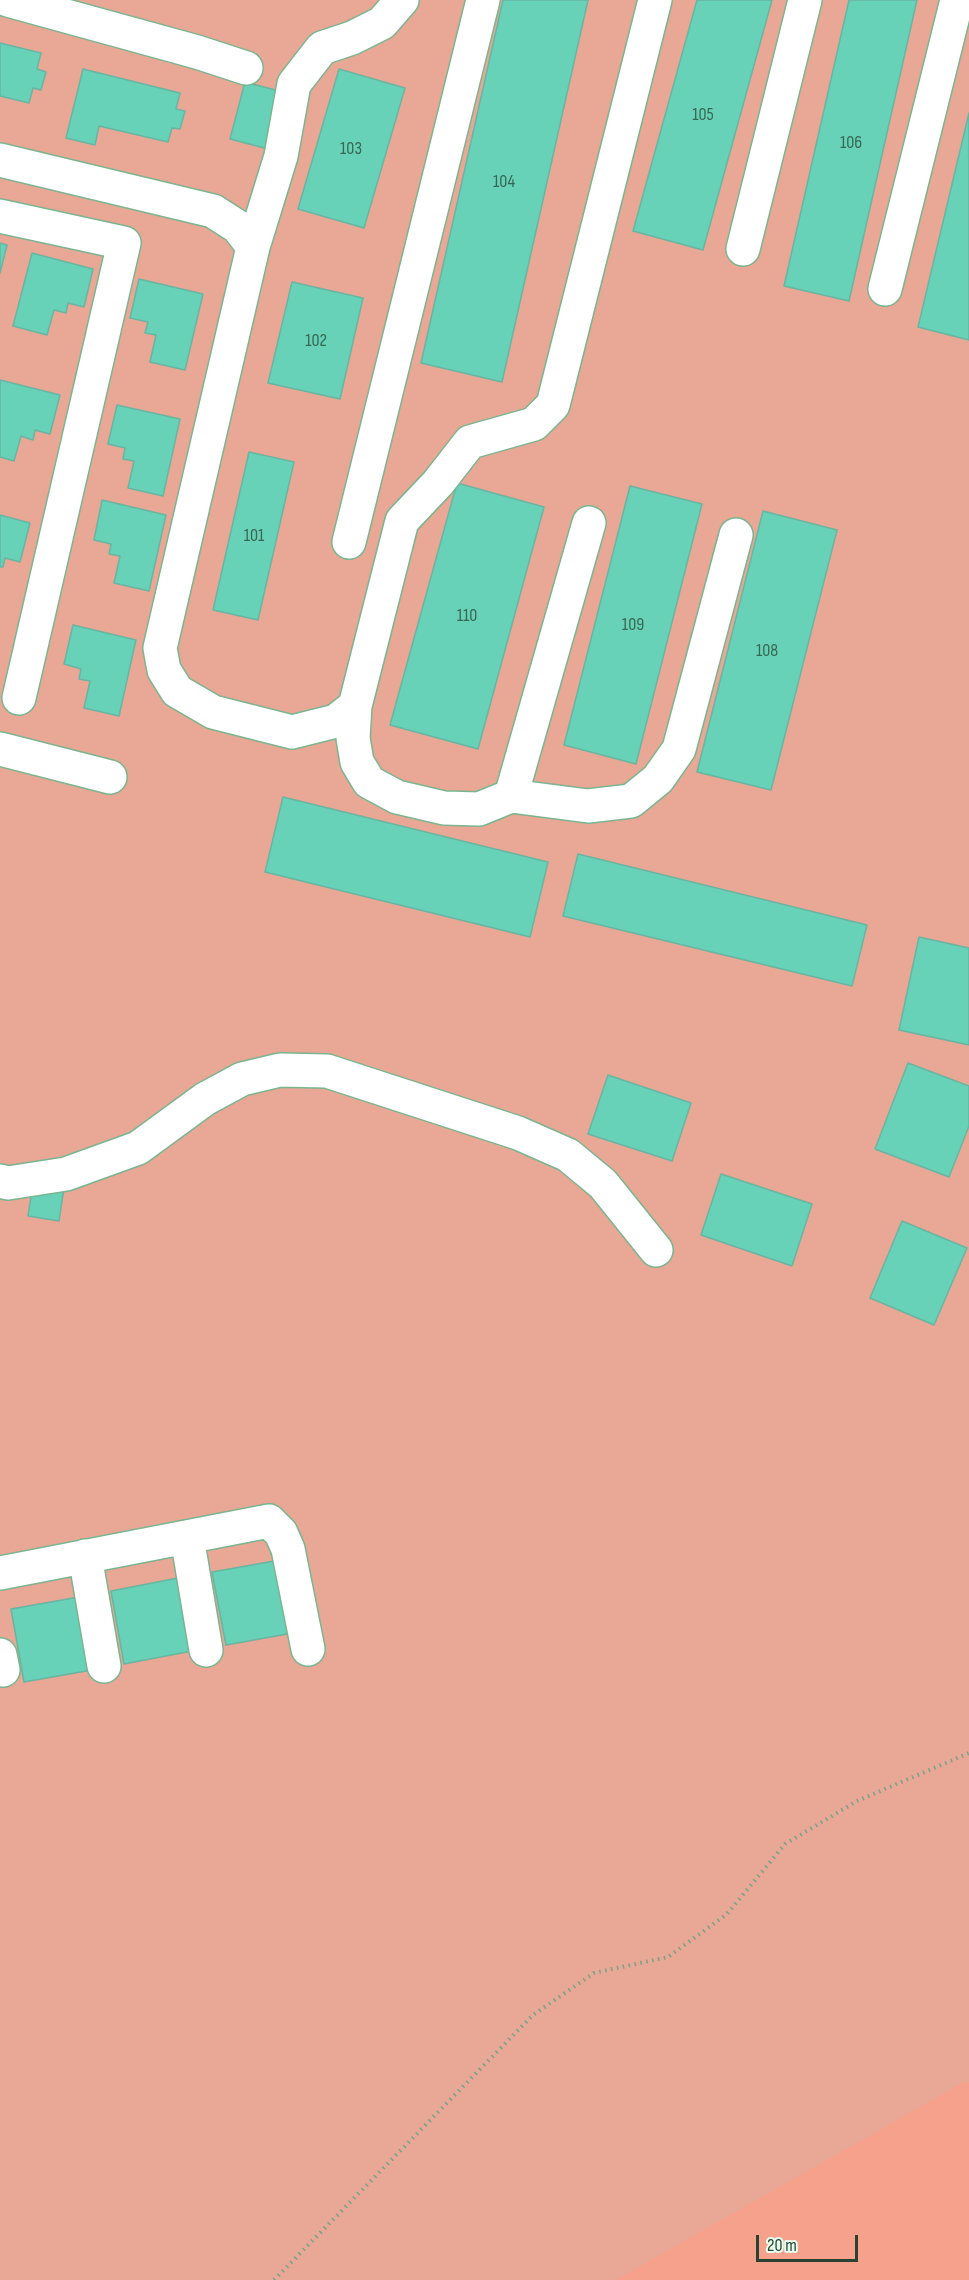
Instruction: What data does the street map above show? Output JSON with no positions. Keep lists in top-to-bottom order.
{
  "house_numbers": [
    "105",
    "106",
    "103",
    "104",
    "102",
    "101",
    "110",
    "109",
    "108"
  ],
  "scale_bar": "20 m"
}
